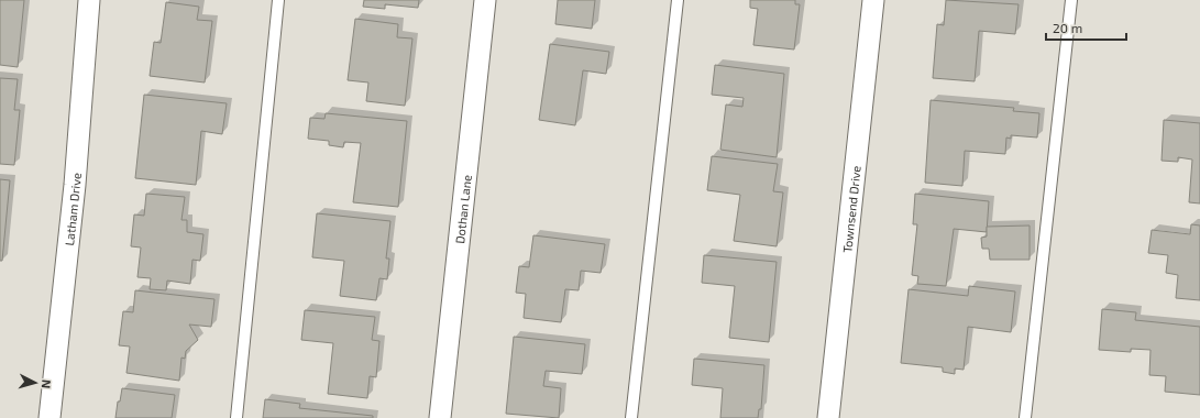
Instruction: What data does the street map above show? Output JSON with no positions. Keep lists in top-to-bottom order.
{
  "streets": {
    "street": ["Latham Drive", "Dothan Lane", "Townsend Drive"]
  },
  "scale_bar": "20 m",
  "north": "right"
}
